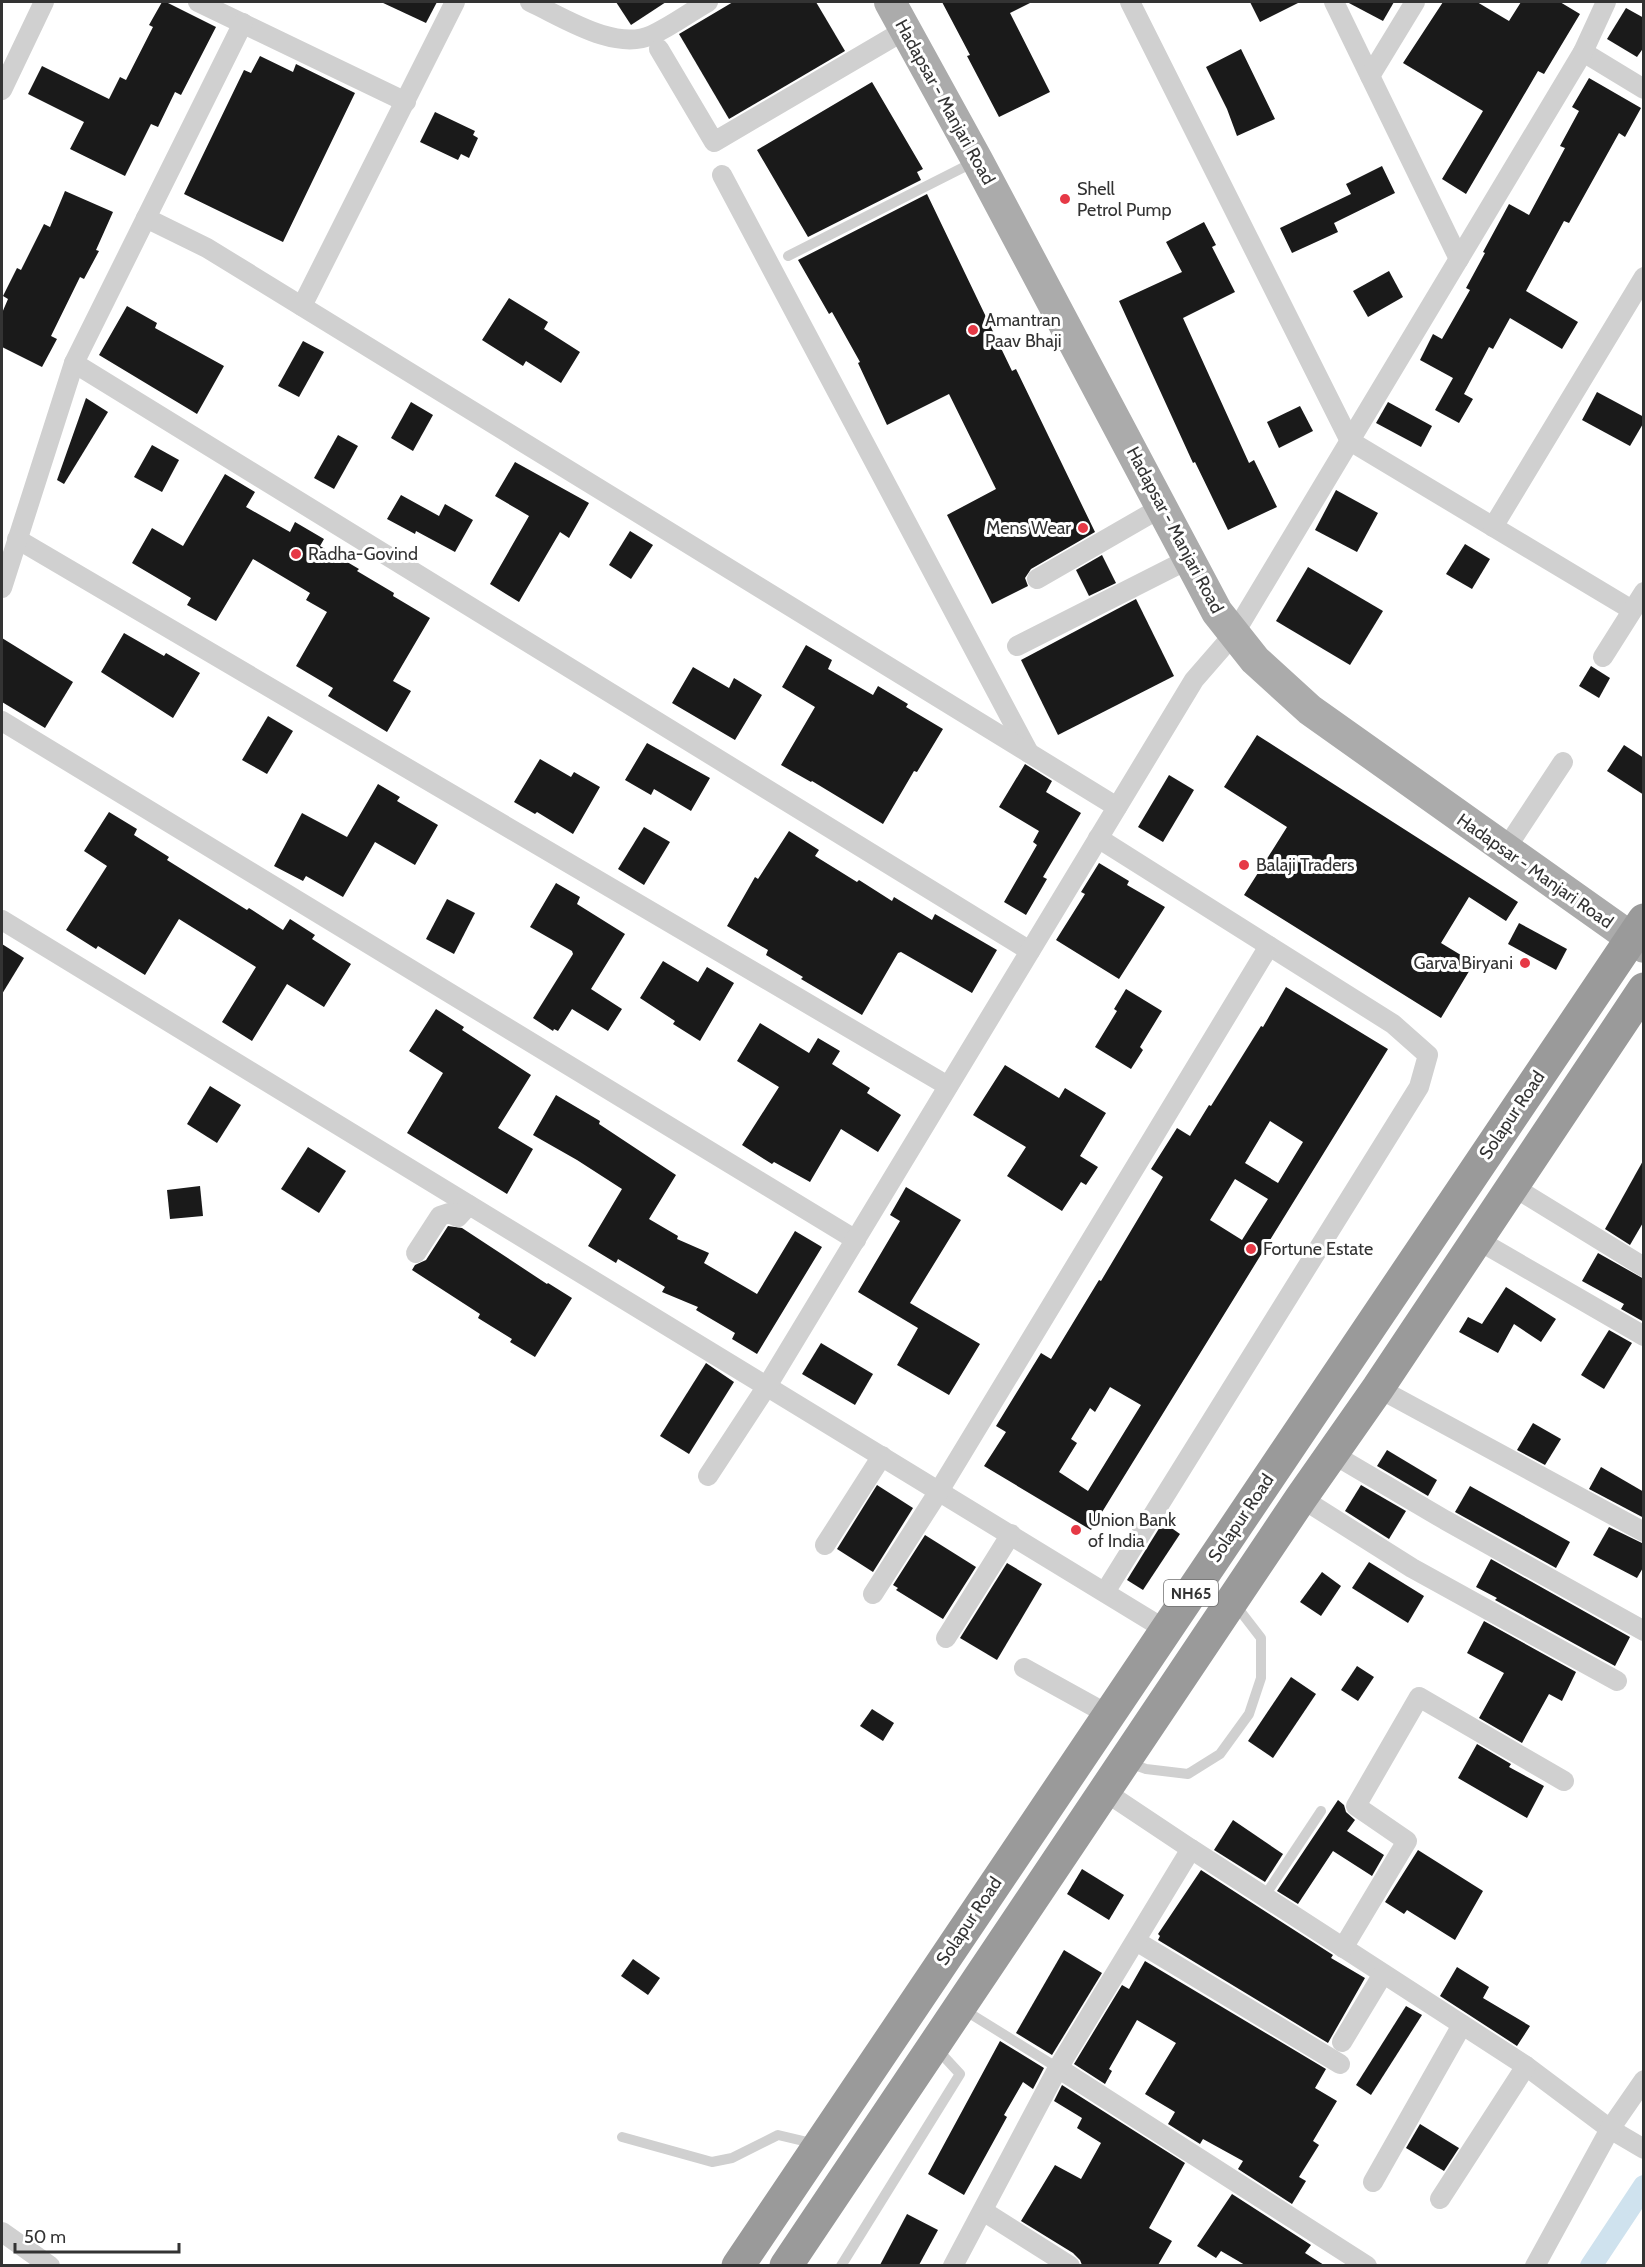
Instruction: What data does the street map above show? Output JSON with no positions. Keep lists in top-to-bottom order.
{
  "streets": {
    "highway": ["Solapur Road", "NH65"],
    "main road": ["Hadapsar - Manjari Road"]
  },
  "crossings": [
    ["Hadapsar - Manjari Road", "Solapur Road"]
  ],
  "places": [
    "Shell Petrol Pump",
    "Amantran Paav Bhaji",
    "Mens Wear",
    "Radha-Govind",
    "Balaji Traders",
    "Garva Biryani",
    "Fortune Estate",
    "Union Bank of India"
  ],
  "scale_bar": "50 m"
}
